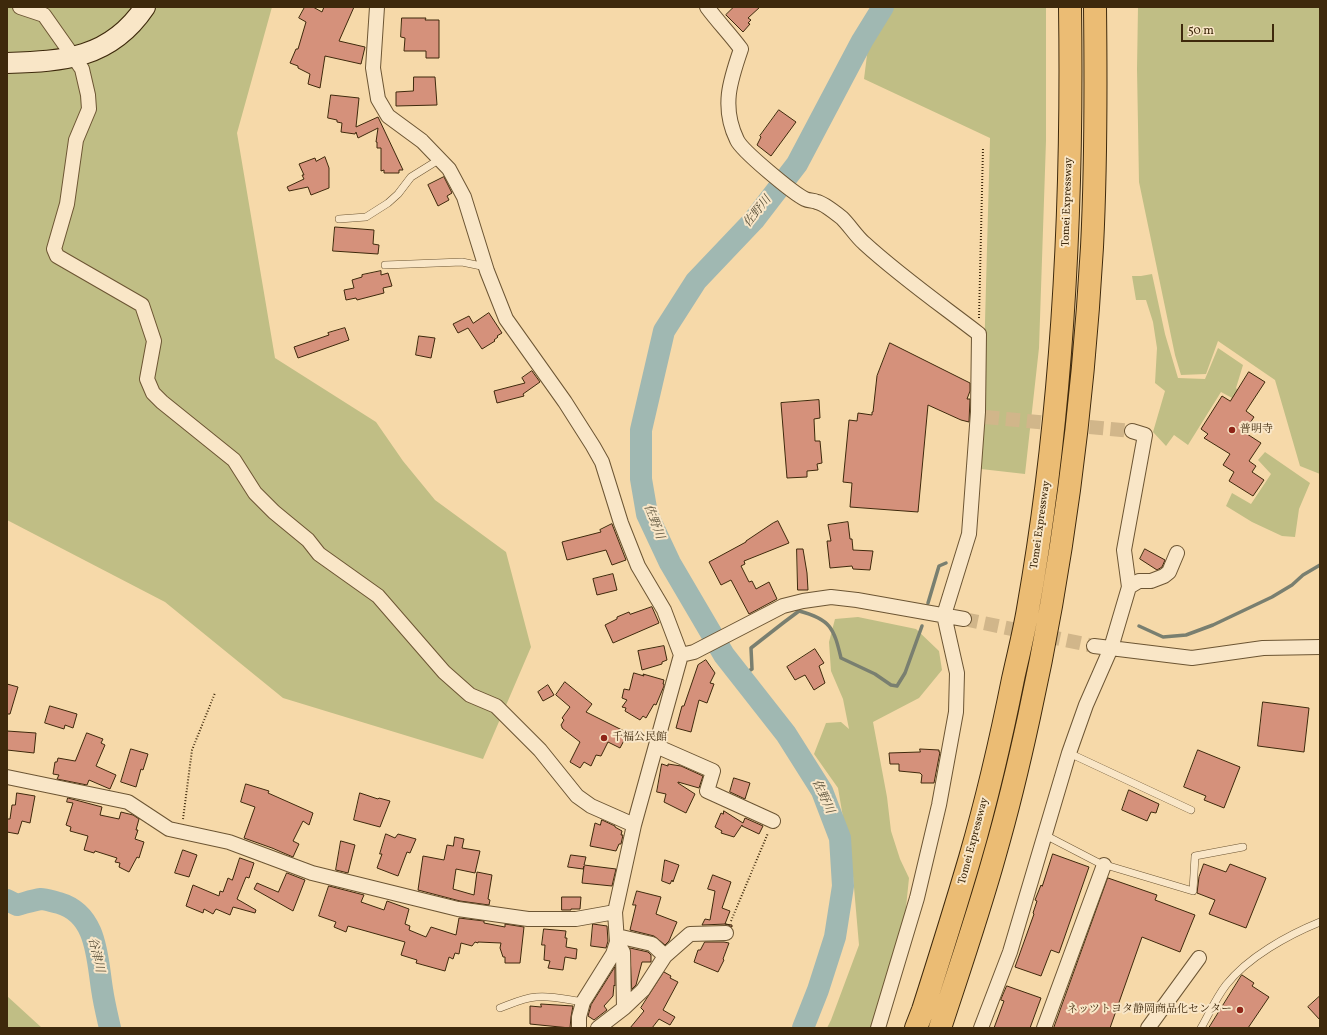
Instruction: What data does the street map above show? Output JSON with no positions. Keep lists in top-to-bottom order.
{
  "streets": {
    "highway": ["Tomei Expressway"]
  },
  "water": ["佐野川", "谷津川"],
  "places": ["普明寺", "千福公民館", "ネッツトヨタ静岡商品化センター"],
  "scale_bar": "50 m"
}
